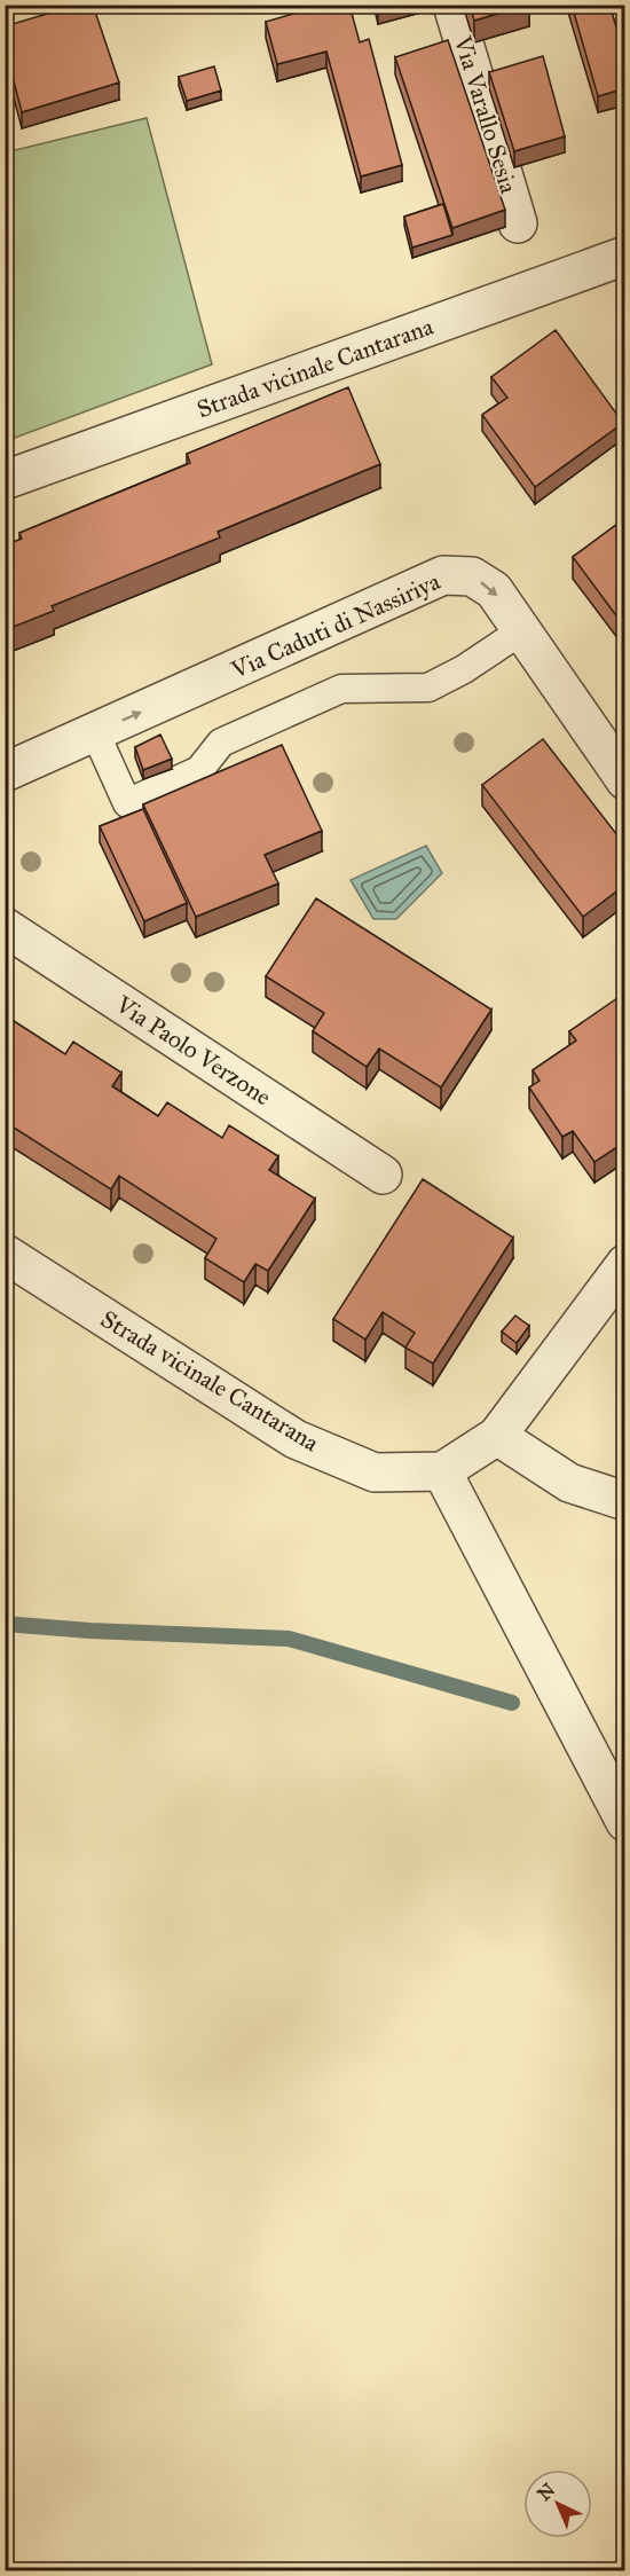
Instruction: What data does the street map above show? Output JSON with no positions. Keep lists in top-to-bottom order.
{
  "streets": {
    "street": [
      "Via Varallo Sesia",
      "Strada vicinale Cantarana",
      "Via Caduti di Nassiriya",
      "Via Paolo Verzone"
    ]
  },
  "one_way": ["Via Caduti di Nassiriya"],
  "north": "top left"
}
